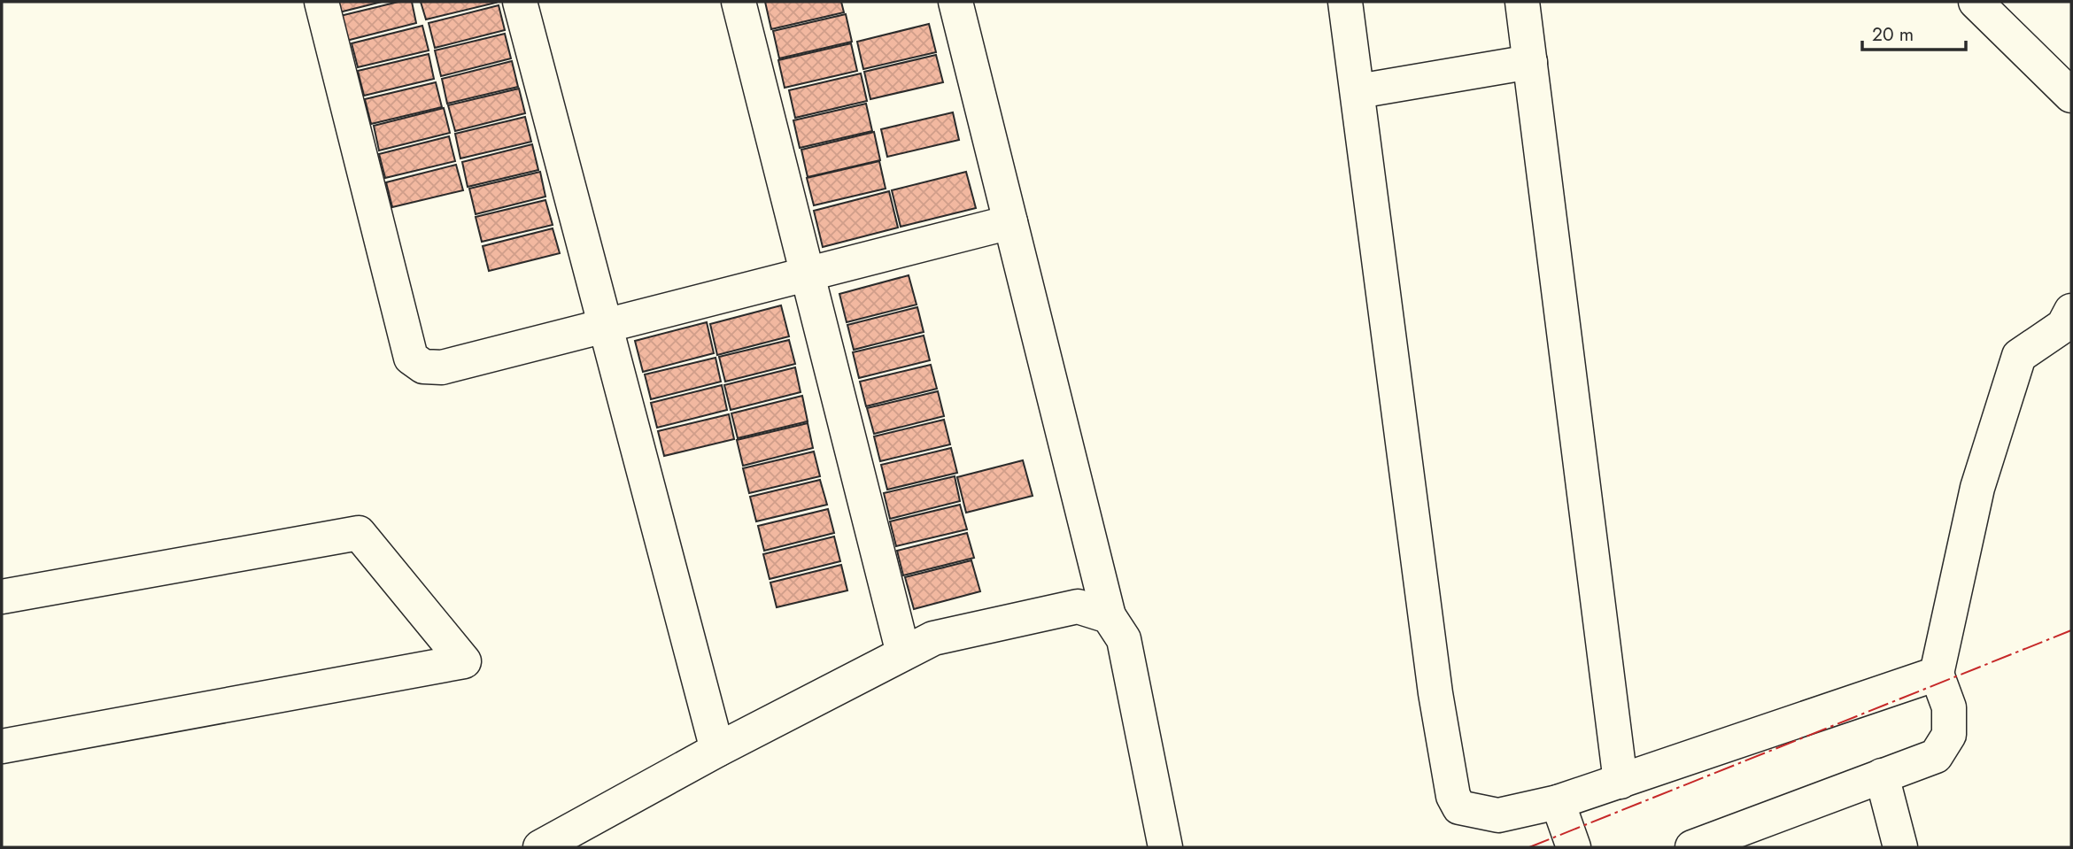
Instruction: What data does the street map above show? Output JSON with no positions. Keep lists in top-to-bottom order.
{
  "scale_bar": "20 m"
}
